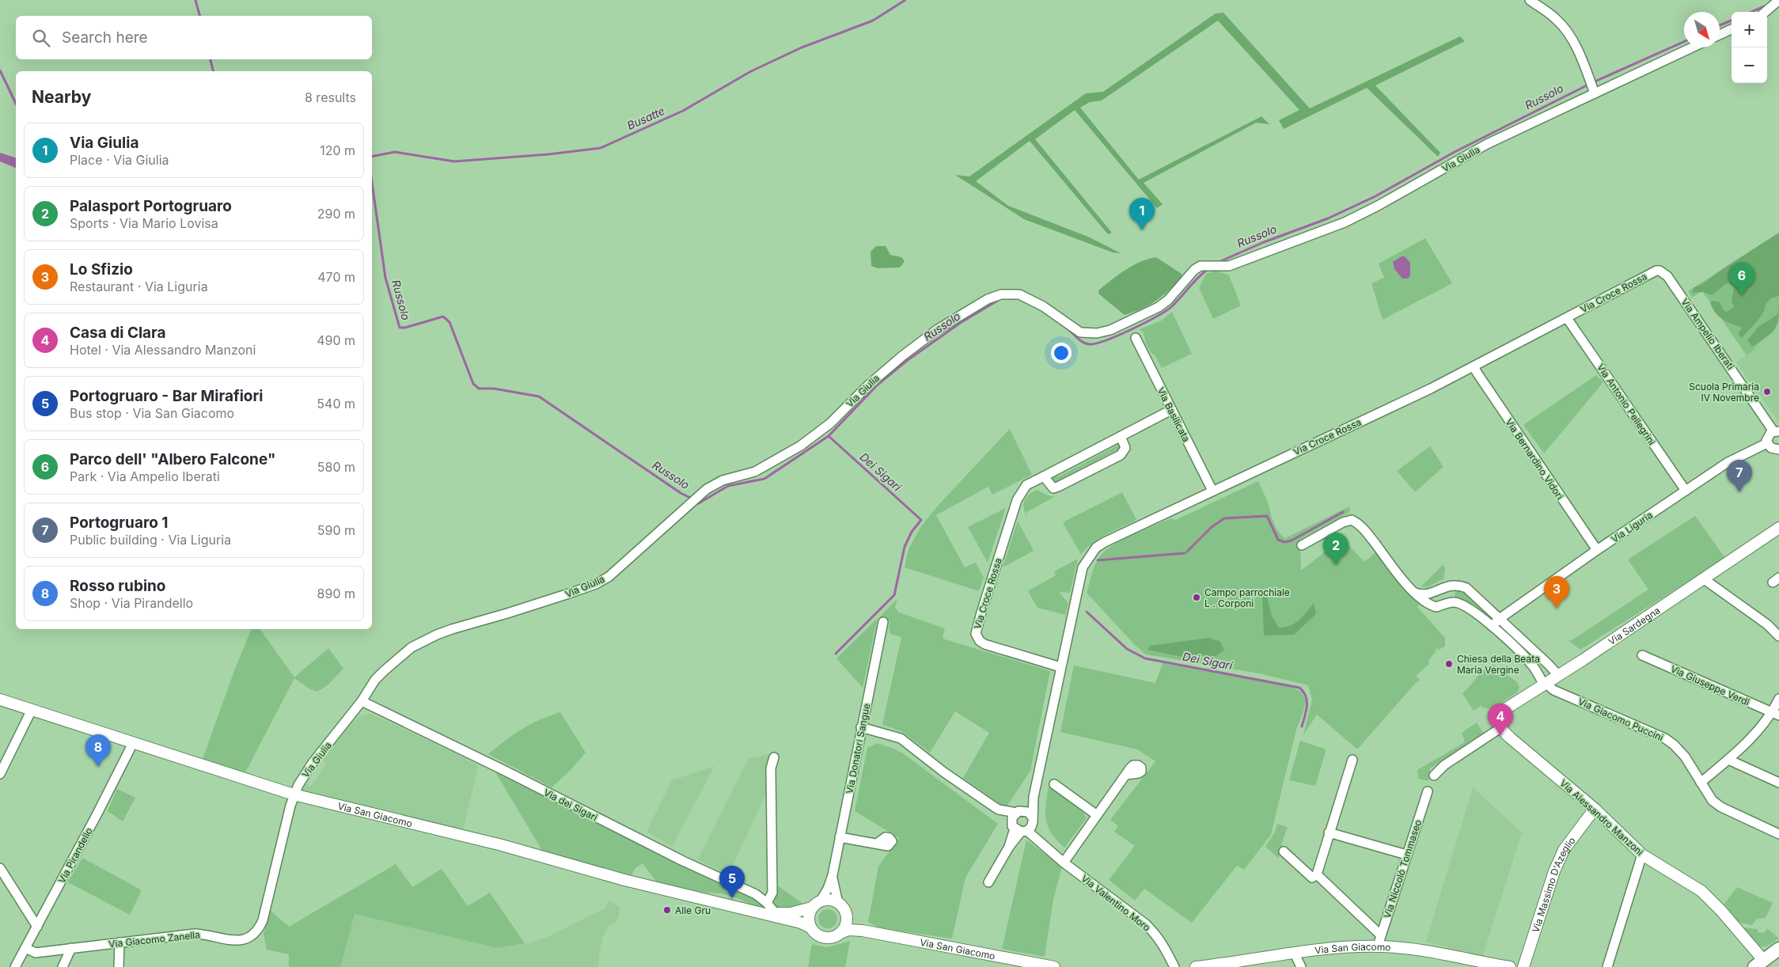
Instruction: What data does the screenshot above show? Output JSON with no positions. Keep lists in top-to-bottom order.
{
  "streets": {
    "street": [
      "Via Giulia",
      "Via Croce Rossa",
      "Via Ampelio Iberati",
      "Via Antonio Pellegrini",
      "Via Basilicata",
      "Via Bernardino Vidori",
      "Via Liguria",
      "Via Sardegna",
      "Via Giuseppe Verdi",
      "Via Giacomo Puccini",
      "Via Donatori Sangue",
      "Via dei Sigari",
      "Via San Giacomo",
      "Via Alessandro Manzoni",
      "Via Pirandello",
      "Via Niccolò Tommaseo",
      "Via Massimo D'Azeglio",
      "Via Valentino Moro",
      "Via Giacomo Zanella"
    ]
  },
  "crossings": [
    ["Via Giulia", "Via dei Sigari"],
    ["Via Giulia", "Via San Giacomo"],
    ["Via Giulia", "Via Giacomo Zanella"],
    ["Via Croce Rossa", "Via Ampelio Iberati"],
    ["Via Croce Rossa", "Via Antonio Pellegrini"],
    ["Via Croce Rossa", "Via Basilicata"],
    ["Via Croce Rossa", "Via Bernardino Vidori"],
    ["Via Croce Rossa", "Via Valentino Moro"],
    ["Via Antonio Pellegrini", "Via Liguria"],
    ["Via Bernardino Vidori", "Via Liguria"],
    ["Via Sardegna", "Via Giacomo Puccini"],
    ["Via Sardegna", "Via Alessandro Manzoni"],
    ["Via Donatori Sangue", "Via San Giacomo"],
    ["Via Donatori Sangue", "Via Valentino Moro"],
    ["Via dei Sigari", "Via San Giacomo"],
    ["Via San Giacomo", "Via Pirandello"],
    ["Via San Giacomo", "Via Niccolò Tommaseo"],
    ["Via San Giacomo", "Via Giacomo Zanella"],
    ["Via Alessandro Manzoni", "Via Massimo D'Azeglio"],
    ["Via Pirandello", "Via Giacomo Zanella"]
  ],
  "water": ["Russolo", "Busatte", "Dei Sigari"],
  "places": [
    "Scuola Primaria IV Novembre",
    "Campo parrochiale L . Corponi",
    "Chiesa della Beata Maria Vergine",
    "Alle Gru"
  ],
  "north": "bottom right",
  "page": {
    "map_buttons": ["+", "−"],
    "search": "Search here",
    "heading": ["Nearby", "8 results"],
    "list": [
      {
        "mark": "1",
        "name": "Via Giulia",
        "note": "Place · Via Giulia",
        "value": "120 m"
      },
      {
        "mark": "2",
        "name": "Palasport Portogruaro",
        "note": "Sports · Via Mario Lovisa",
        "value": "290 m"
      },
      {
        "mark": "3",
        "name": "Lo Sfizio",
        "note": "Restaurant · Via Liguria",
        "value": "470 m"
      },
      {
        "mark": "4",
        "name": "Casa di Clara",
        "note": "Hotel · Via Alessandro Manzoni",
        "value": "490 m"
      },
      {
        "mark": "5",
        "name": "Portogruaro - Bar Mirafiori",
        "note": "Bus stop · Via San Giacomo",
        "value": "540 m"
      },
      {
        "mark": "6",
        "name": "Parco dell' \"Albero Falcone\"",
        "note": "Park · Via Ampelio Iberati",
        "value": "580 m"
      },
      {
        "mark": "7",
        "name": "Portogruaro 1",
        "note": "Public building · Via Liguria",
        "value": "590 m"
      },
      {
        "mark": "8",
        "name": "Rosso rubino",
        "note": "Shop · Via Pirandello",
        "value": "890 m"
      }
    ],
    "pins": [
      "1",
      "6",
      "7",
      "2",
      "3",
      "4",
      "8",
      "5"
    ]
  }
}
